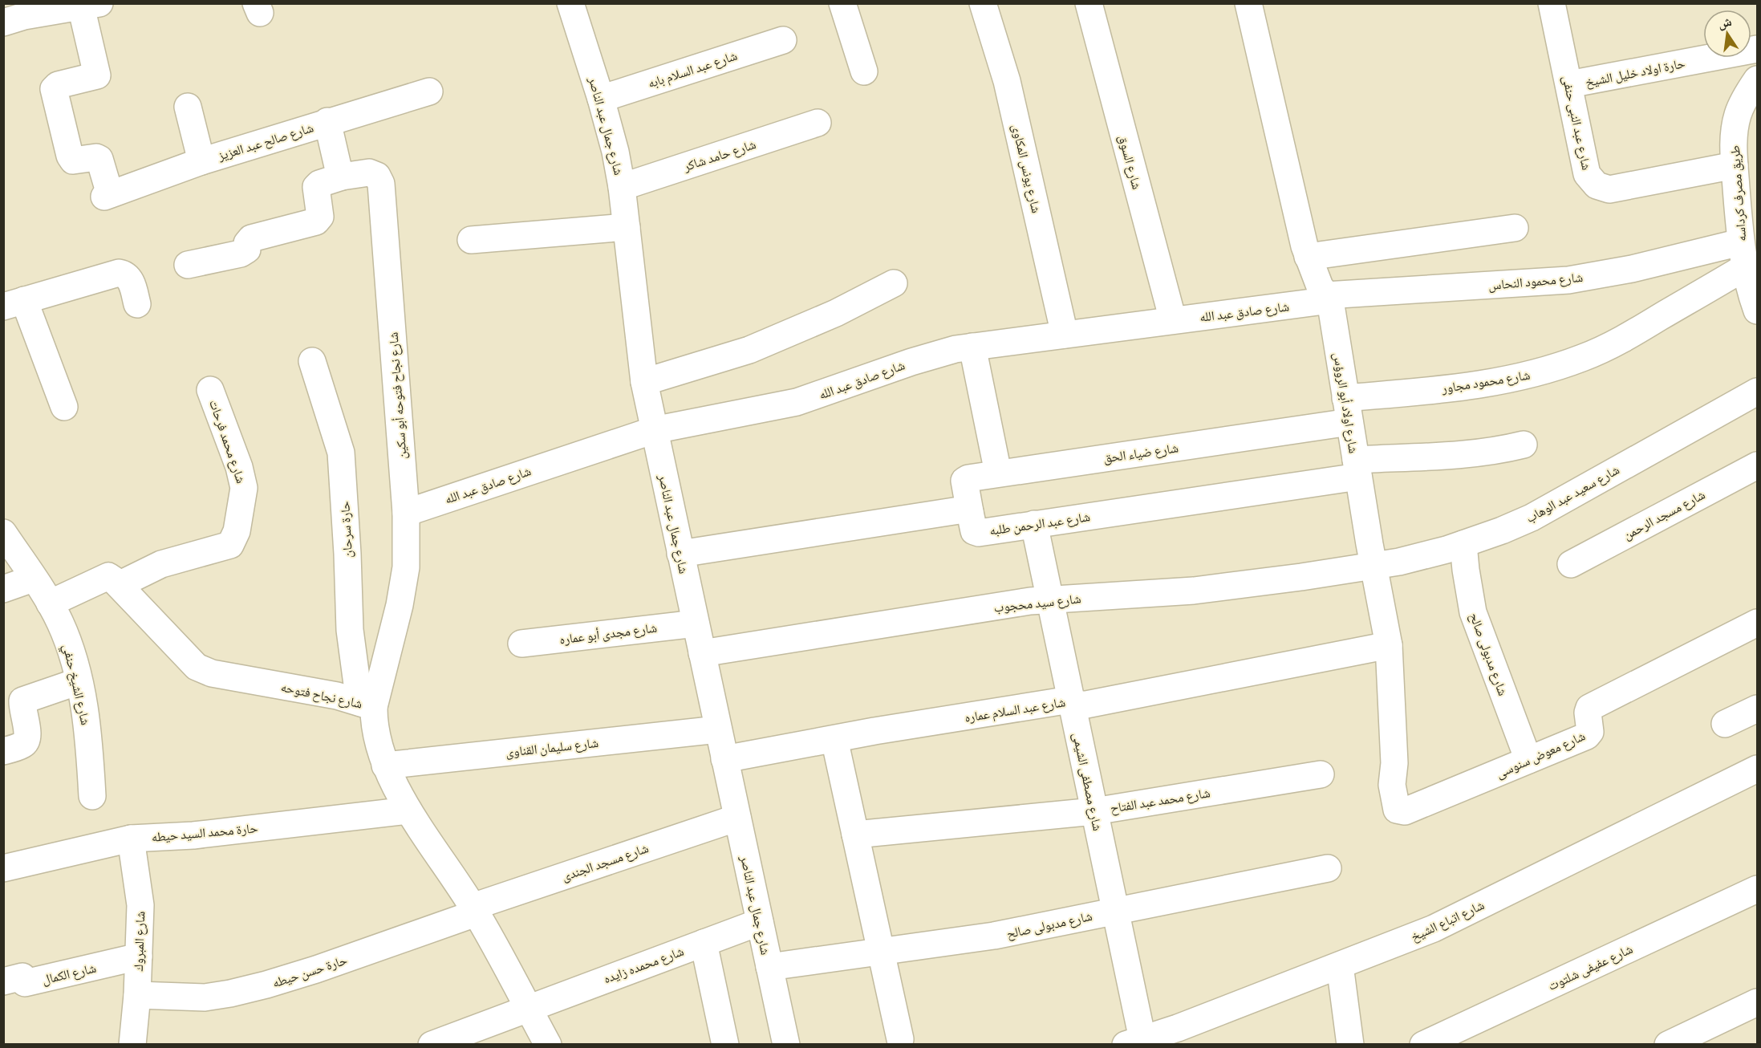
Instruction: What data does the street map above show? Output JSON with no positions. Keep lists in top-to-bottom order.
{
  "streets": {
    "street": [
      "شارع عبد السلام بابه",
      "حارة اولاد خليل الشيخ",
      "شارع عبد النبى حنفى",
      "شارع جمال عبد الناصر",
      "شارع صالح عبد العزيز",
      "شارع حامد شاكر",
      "شارع السوق",
      "شارع يونس المكاوى",
      "طريق مصرف كرداسه",
      "شارع محمود النحاس",
      "شارع صادق عبد الله",
      "شارع محمود مجاور",
      "شارع نجاح فتوحه أبو سكين",
      "شارع اولاد أبو الروؤس",
      "شارع محمد فرحات",
      "شارع ضياء الحق",
      "شارع سعيد عبد الوهاب",
      "شارع مسجد الرحمن",
      "شارع عبد الرحمن طلبه",
      "حارة سرحان",
      "شارع سيد محجوب",
      "شارع مجدى أبو عماره",
      "شارع مدبولى صالح",
      "شارع الشيخ حنفي",
      "شارع نجاح فتوحه",
      "شارع عبد السلام عماره",
      "شارع سليمان القناوى",
      "شارع معوض سنوسى",
      "شارع مصطفى الشيمى",
      "شارع محمد عبد الفتاح",
      "حارة محمد السيد حيطه",
      "شارع مسجد الجندى",
      "شارع اتباع الشيخ",
      "شارع المبروك",
      "شارع محمده زايده",
      "شارع عفيفى شلتوت",
      "حارة حسن حيطه",
      "شارع الكمال"
    ]
  },
  "crossings": [
    ["شارع عبد السلام بابه", "شارع جمال عبد الناصر"],
    ["حارة اولاد خليل الشيخ", "شارع عبد النبى حنفى"],
    ["شارع عبد النبى حنفى", "طريق مصرف كرداسه"],
    ["شارع جمال عبد الناصر", "شارع حامد شاكر"],
    ["شارع جمال عبد الناصر", "شارع صادق عبد الله"],
    ["شارع جمال عبد الناصر", "شارع سيد محجوب"],
    ["شارع جمال عبد الناصر", "شارع مجدى أبو عماره"],
    ["شارع جمال عبد الناصر", "شارع مدبولى صالح"],
    ["شارع جمال عبد الناصر", "شارع عبد السلام عماره"],
    ["شارع جمال عبد الناصر", "شارع سليمان القناوى"],
    ["شارع جمال عبد الناصر", "شارع مسجد الجندى"],
    ["شارع جمال عبد الناصر", "شارع محمده زايده"],
    ["شارع السوق", "شارع صادق عبد الله"],
    ["شارع يونس المكاوى", "شارع صادق عبد الله"],
    ["طريق مصرف كرداسه", "شارع محمود النحاس"],
    ["طريق مصرف كرداسه", "شارع محمود مجاور"],
    ["شارع محمود النحاس", "شارع صادق عبد الله"],
    ["شارع محمود النحاس", "شارع محمود مجاور"],
    ["شارع محمود النحاس", "شارع اولاد أبو الروؤس"],
    ["شارع صادق عبد الله", "شارع نجاح فتوحه أبو سكين"],
    ["شارع صادق عبد الله", "شارع اولاد أبو الروؤس"],
    ["شارع محمود مجاور", "شارع اولاد أبو الروؤس"],
    ["شارع محمود مجاور", "شارع ضياء الحق"],
    ["شارع نجاح فتوحه أبو سكين", "حارة سرحان"],
    ["شارع نجاح فتوحه أبو سكين", "شارع نجاح فتوحه"],
    ["شارع اولاد أبو الروؤس", "شارع ضياء الحق"],
    ["شارع اولاد أبو الروؤس", "شارع سعيد عبد الوهاب"],
    ["شارع اولاد أبو الروؤس", "شارع عبد الرحمن طلبه"],
    ["شارع اولاد أبو الروؤس", "شارع سيد محجوب"],
    ["شارع اولاد أبو الروؤس", "شارع عبد السلام عماره"],
    ["شارع اولاد أبو الروؤس", "شارع معوض سنوسى"],
    ["شارع محمد فرحات", "شارع نجاح فتوحه"],
    ["شارع ضياء الحق", "شارع عبد الرحمن طلبه"],
    ["شارع سعيد عبد الوهاب", "شارع سيد محجوب"],
    ["شارع سعيد عبد الوهاب", "شارع مدبولى صالح"],
    ["شارع عبد الرحمن طلبه", "شارع مصطفى الشيمى"],
    ["حارة سرحان", "شارع نجاح فتوحه"],
    ["شارع سيد محجوب", "شارع مصطفى الشيمى"],
    ["شارع مدبولى صالح", "شارع معوض سنوسى"],
    ["شارع مدبولى صالح", "شارع مصطفى الشيمى"],
    ["شارع نجاح فتوحه", "شارع سليمان القناوى"],
    ["شارع نجاح فتوحه", "حارة محمد السيد حيطه"],
    ["شارع نجاح فتوحه", "شارع مسجد الجندى"],
    ["شارع نجاح فتوحه", "شارع محمده زايده"],
    ["شارع نجاح فتوحه", "حارة حسن حيطه"],
    ["شارع عبد السلام عماره", "شارع مصطفى الشيمى"],
    ["شارع مصطفى الشيمى", "شارع محمد عبد الفتاح"],
    ["شارع مصطفى الشيمى", "شارع اتباع الشيخ"],
    ["حارة محمد السيد حيطه", "شارع المبروك"],
    ["شارع مسجد الجندى", "حارة حسن حيطه"],
    ["شارع المبروك", "حارة حسن حيطه"],
    ["شارع المبروك", "شارع الكمال"]
  ],
  "north": "top"
}
